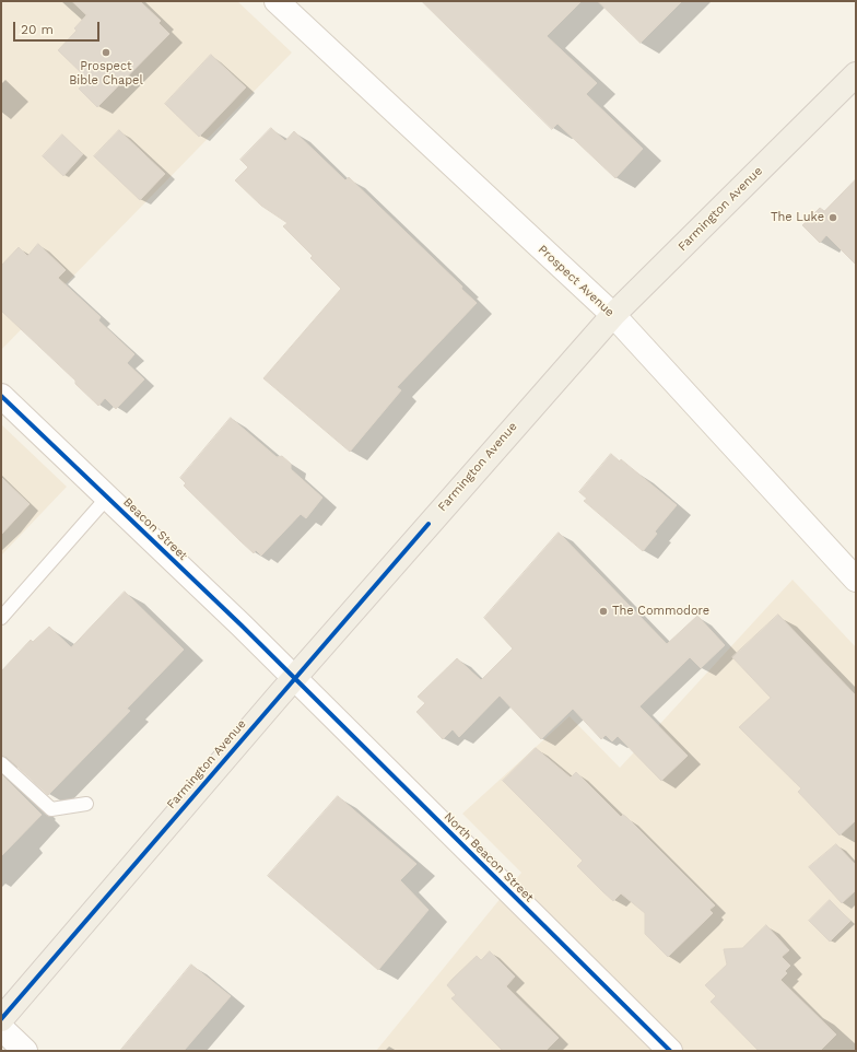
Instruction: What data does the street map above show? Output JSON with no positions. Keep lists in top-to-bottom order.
{
  "streets": {
    "main road": ["Farmington Avenue"],
    "street": ["Prospect Avenue", "Beacon Street", "North Beacon Street"]
  },
  "crossings": [
    ["Farmington Avenue", "Prospect Avenue"],
    ["Farmington Avenue", "Beacon Street"],
    ["Farmington Avenue", "North Beacon Street"],
    ["Beacon Street", "North Beacon Street"]
  ],
  "places": ["Prospect Bible Chapel", "The Luke", "The Commodore"],
  "scale_bar": "20 m"
}
